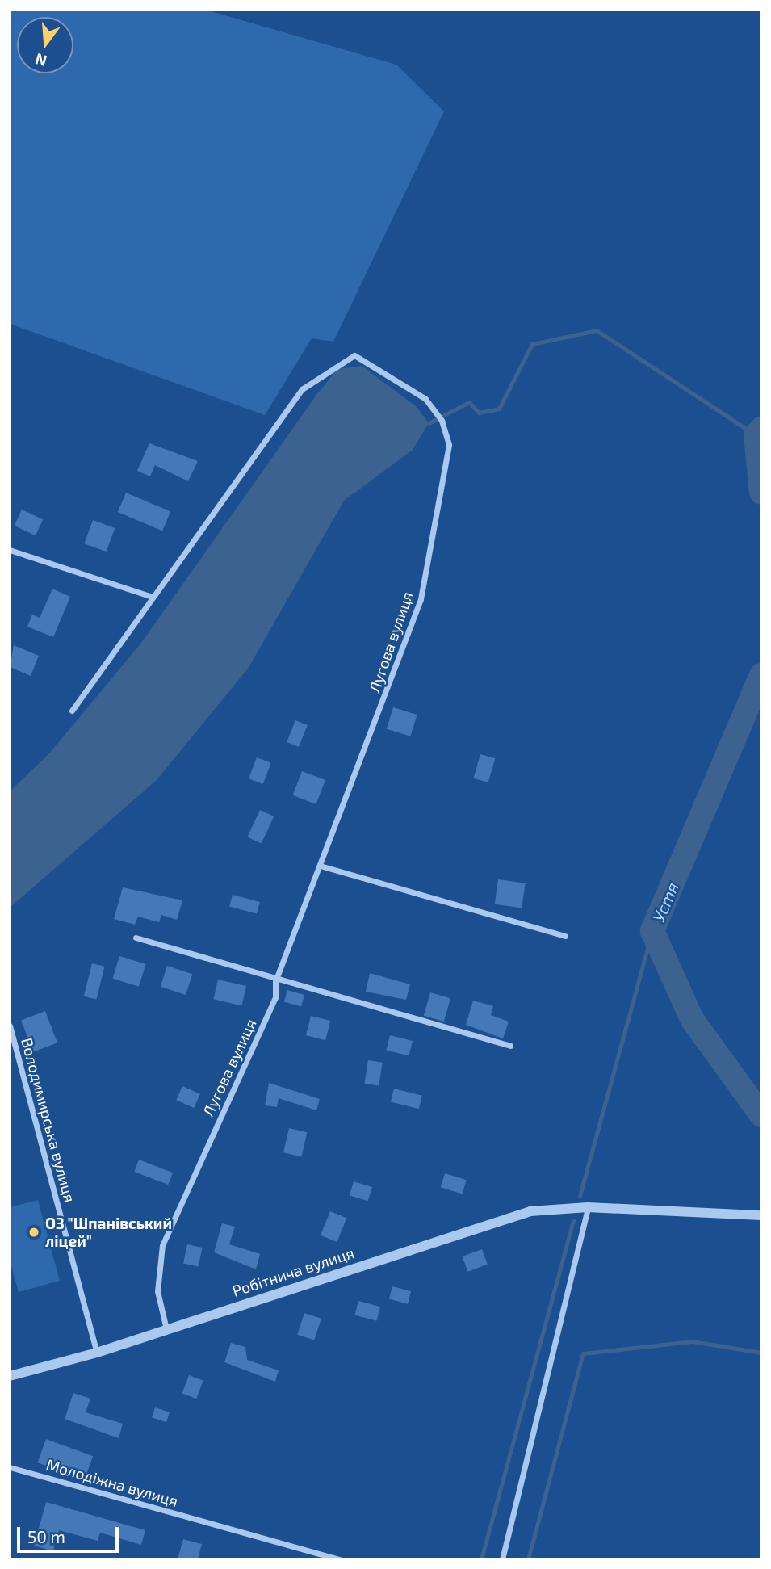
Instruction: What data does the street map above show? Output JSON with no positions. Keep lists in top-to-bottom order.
{
  "streets": {
    "street": [
      "Лугова вулиця",
      "Володимирська вулиця",
      "Робітнича вулиця",
      "Молодіжна вулиця"
    ]
  },
  "crossings": [
    ["Лугова вулиця", "Робітнича вулиця"],
    ["Володимирська вулиця", "Робітнича вулиця"]
  ],
  "water": ["Устя"],
  "places": ["ОЗ \"Шпанівський ліцей\""],
  "scale_bar": "50 m",
  "north": "bottom"
}
